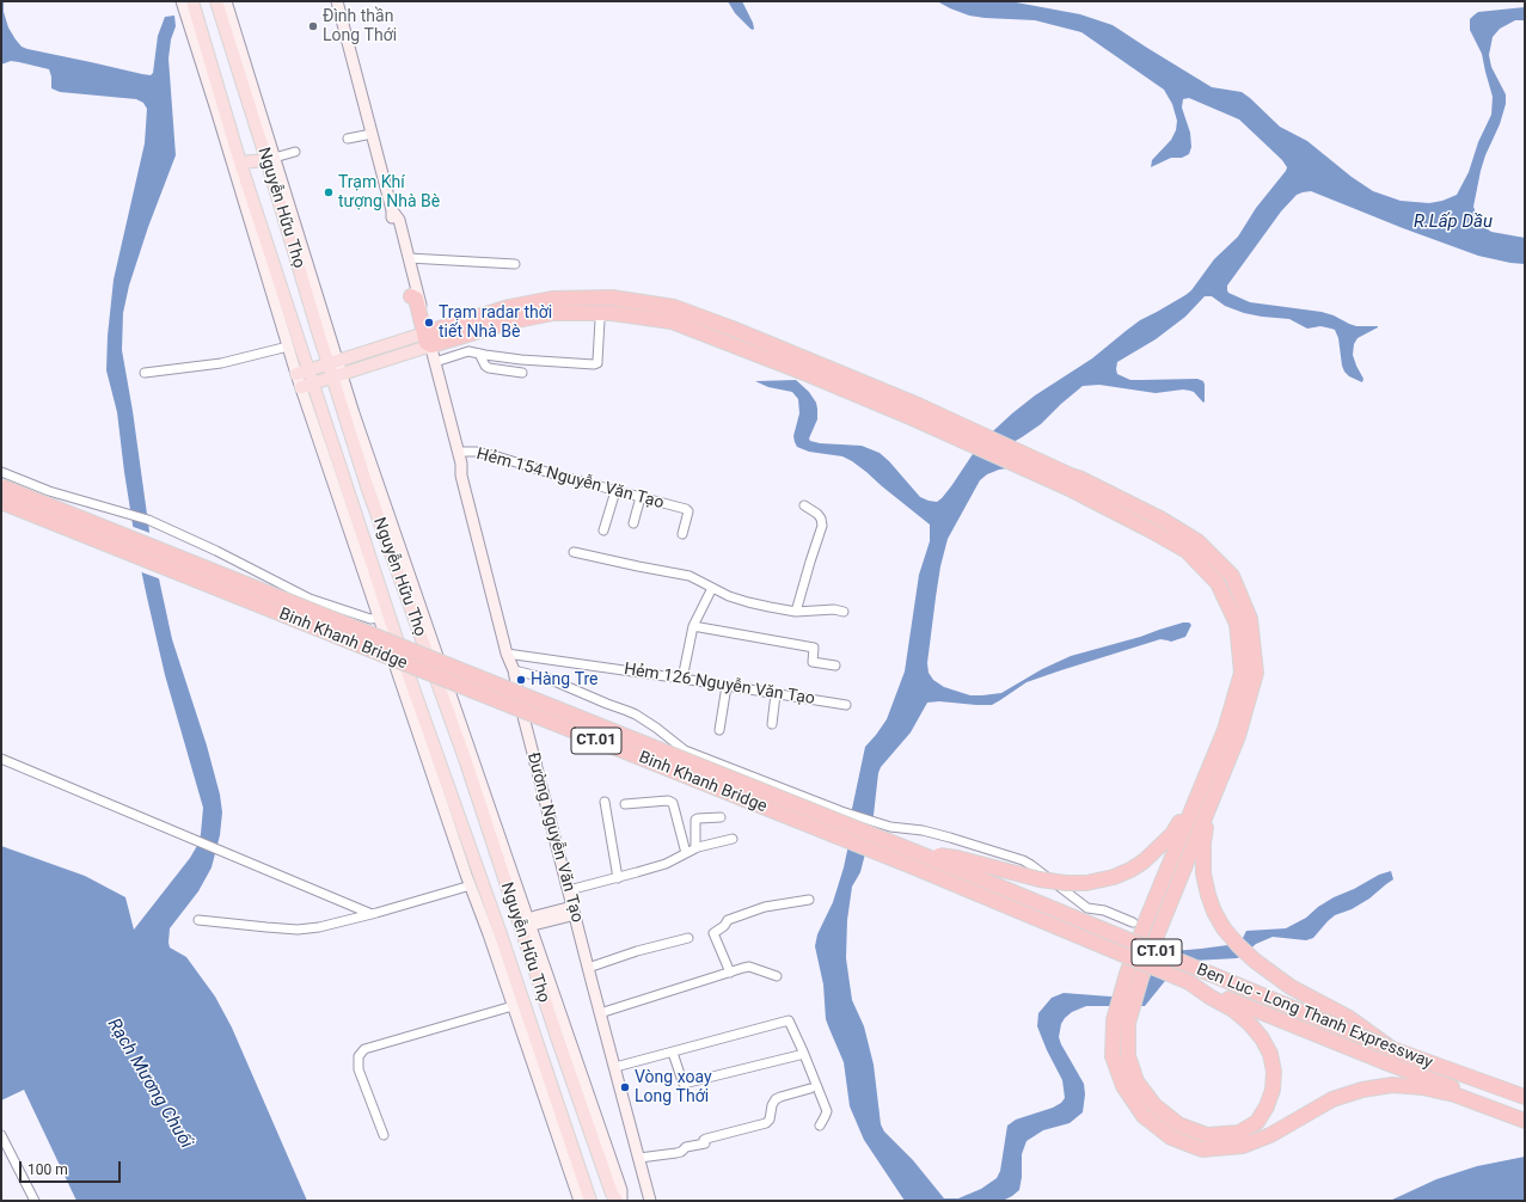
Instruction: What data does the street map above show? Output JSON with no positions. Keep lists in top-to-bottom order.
{
  "streets": {
    "highway": ["Binh Khanh Bridge", "CT.01", "Ben Luc - Long Thanh Expressway"],
    "main road": ["Nguyễn Hữu Thọ", "Đường Nguyễn Văn Tạo"],
    "street": ["Hẻm 154 Nguyễn Văn Tạo", "Hẻm 126 Nguyễn Văn Tạo"]
  },
  "crossings": [
    ["Hẻm 154 Nguyễn Văn Tạo", "Đường Nguyễn Văn Tạo"],
    ["Binh Khanh Bridge", "Ben Luc - Long Thanh Expressway"],
    ["Hẻm 126 Nguyễn Văn Tạo", "Đường Nguyễn Văn Tạo"]
  ],
  "water": ["R.Lấp Dầu", "Rạch Mương Chuối"],
  "places": [
    "Đình thần Long Thới",
    "Trạm Khí tượng Nhà Bè",
    "Trạm radar thời tiết Nhà Bè",
    "Hàng Tre",
    "Vòng xoay Long Thới"
  ],
  "scale_bar": "100 m"
}
